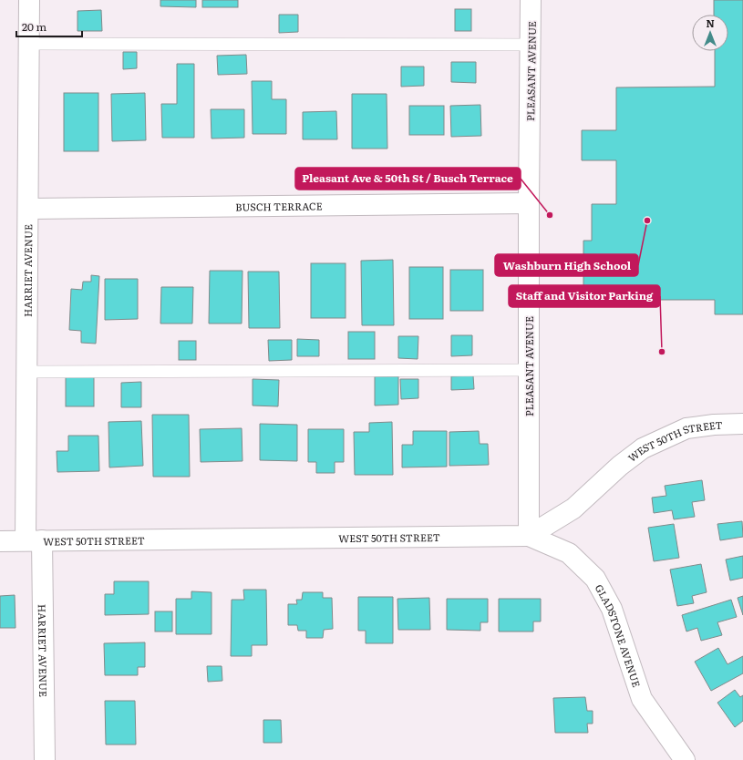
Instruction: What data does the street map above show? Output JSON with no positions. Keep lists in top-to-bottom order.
{
  "streets": {
    "street": [
      "PLEASANT AVENUE",
      "BUSCH TERRACE",
      "HARRIET AVENUE",
      "WEST 50TH STREET",
      "GLADSTONE AVENUE"
    ]
  },
  "crossings": [
    ["PLEASANT AVENUE", "BUSCH TERRACE"],
    ["PLEASANT AVENUE", "WEST 50TH STREET"],
    ["PLEASANT AVENUE", "GLADSTONE AVENUE"],
    ["BUSCH TERRACE", "HARRIET AVENUE"],
    ["HARRIET AVENUE", "WEST 50TH STREET"],
    ["WEST 50TH STREET", "GLADSTONE AVENUE"]
  ],
  "places": ["Pleasant Ave & 50th St / Busch Terrace", "Washburn High School", "Staff and Visitor Parking"],
  "scale_bar": "20 m",
  "north": "top"
}
